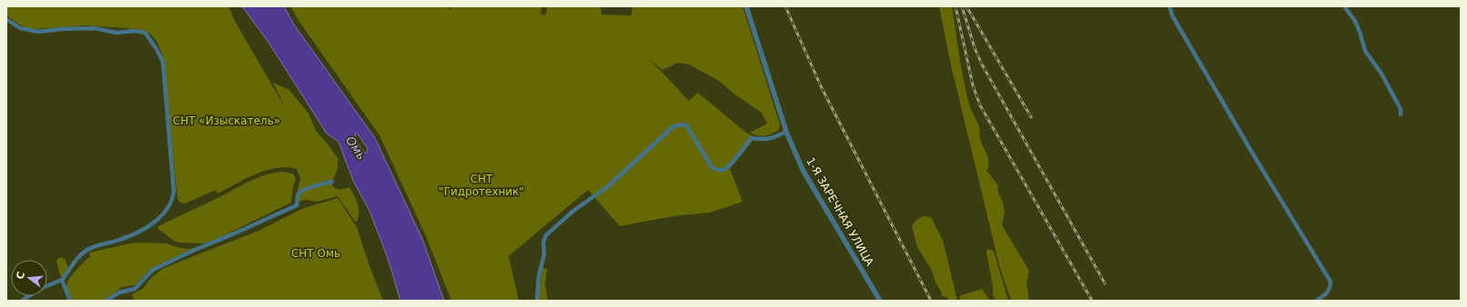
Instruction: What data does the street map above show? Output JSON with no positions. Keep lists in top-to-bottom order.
{
  "streets": {
    "street": ["1-Я ЗАРЕЧНАЯ УЛИЦА"]
  },
  "water": ["Омь"],
  "parks": ["СНТ «Изыскатель»", "СНТ \"Гидротехник\"", "СНТ Омь"],
  "north": "left"
}
